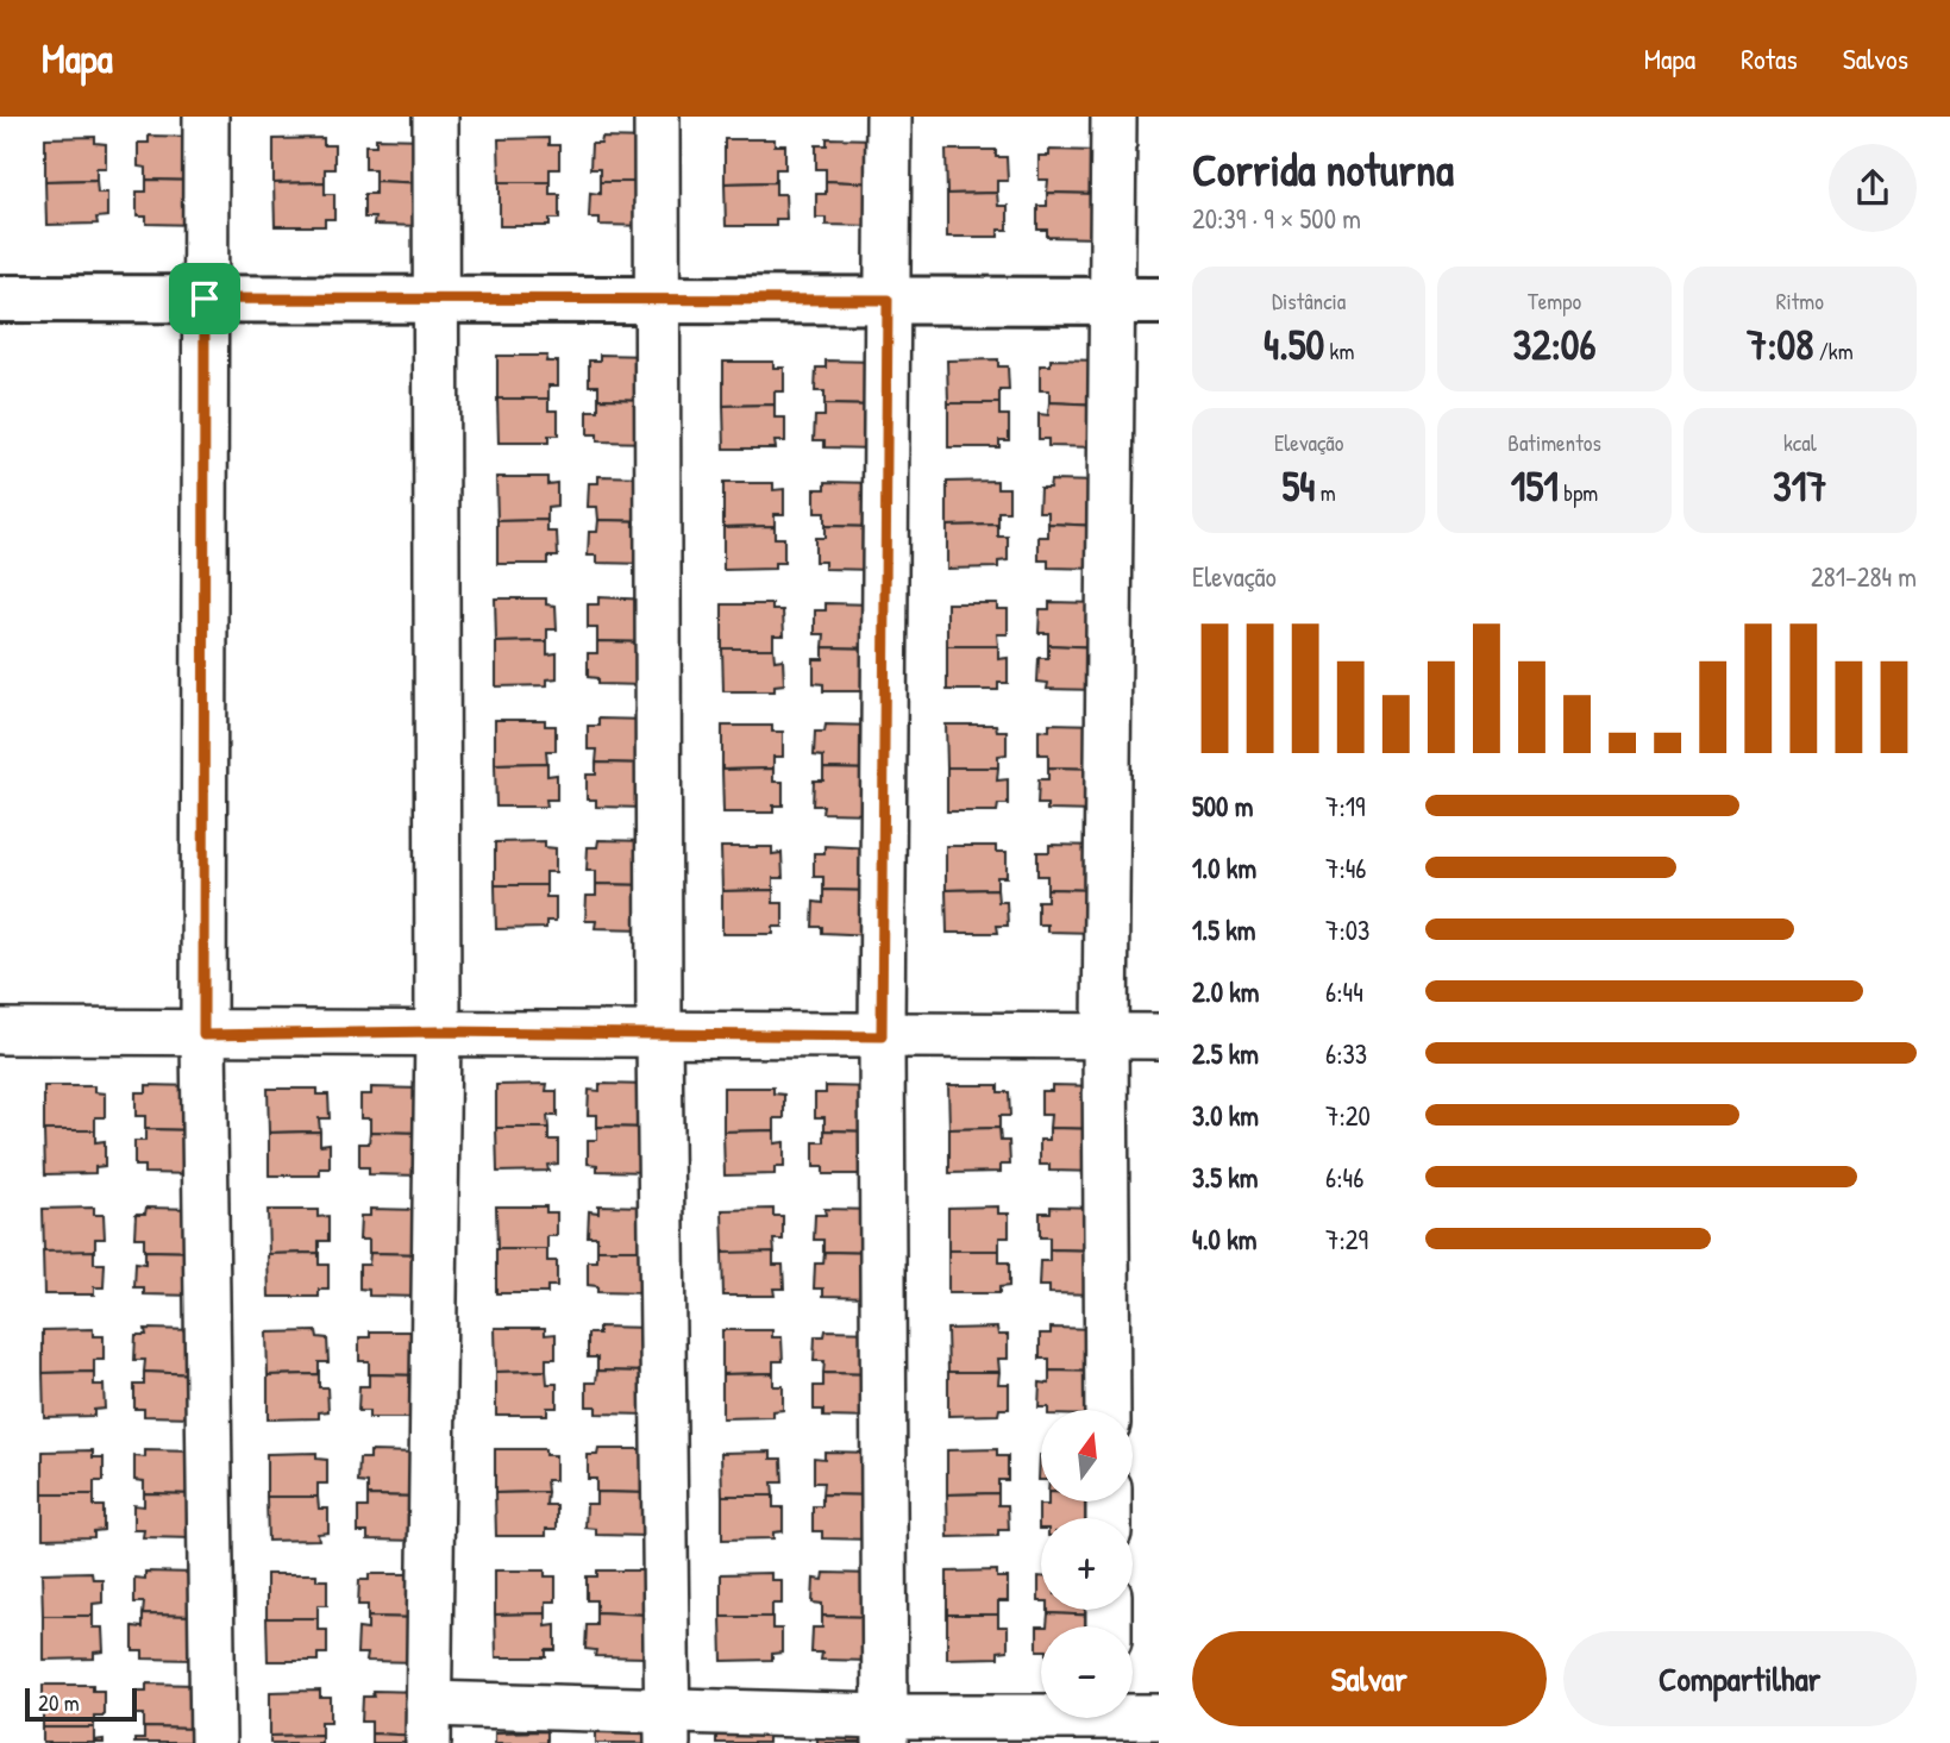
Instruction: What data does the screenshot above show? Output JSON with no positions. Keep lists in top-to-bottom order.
{
  "scale_bar": "20 m",
  "north": "top",
  "page": {
    "header": "Mapa",
    "nav": ["Mapa", "Rotas", "Salvos"],
    "heading": ["Corrida noturna", "20:39 · 9 × 500 m"],
    "stats": [
      ["Distância", "4.50 km"],
      ["Tempo", "32:06"],
      ["Ritmo", "7:08 /km"],
      ["Elevação", "54 m"],
      ["Batimentos", "151 bpm"],
      ["kcal", "317"]
    ],
    "chart": ["Elevação", "281–284 m"],
    "list": [
      {
        "name": "500 m",
        "note": "7:19"
      },
      {
        "name": "1.0 km",
        "note": "7:46"
      },
      {
        "name": "1.5 km",
        "note": "7:03"
      },
      {
        "name": "2.0 km",
        "note": "6:44"
      },
      {
        "name": "2.5 km",
        "note": "6:33"
      },
      {
        "name": "3.0 km",
        "note": "7:20"
      },
      {
        "name": "3.5 km",
        "note": "6:46"
      },
      {
        "name": "4.0 km",
        "note": "7:29"
      }
    ],
    "map_buttons": ["+", "−"],
    "buttons": ["Salvar", "Compartilhar"],
    "scale": "20 m"
  }
}
